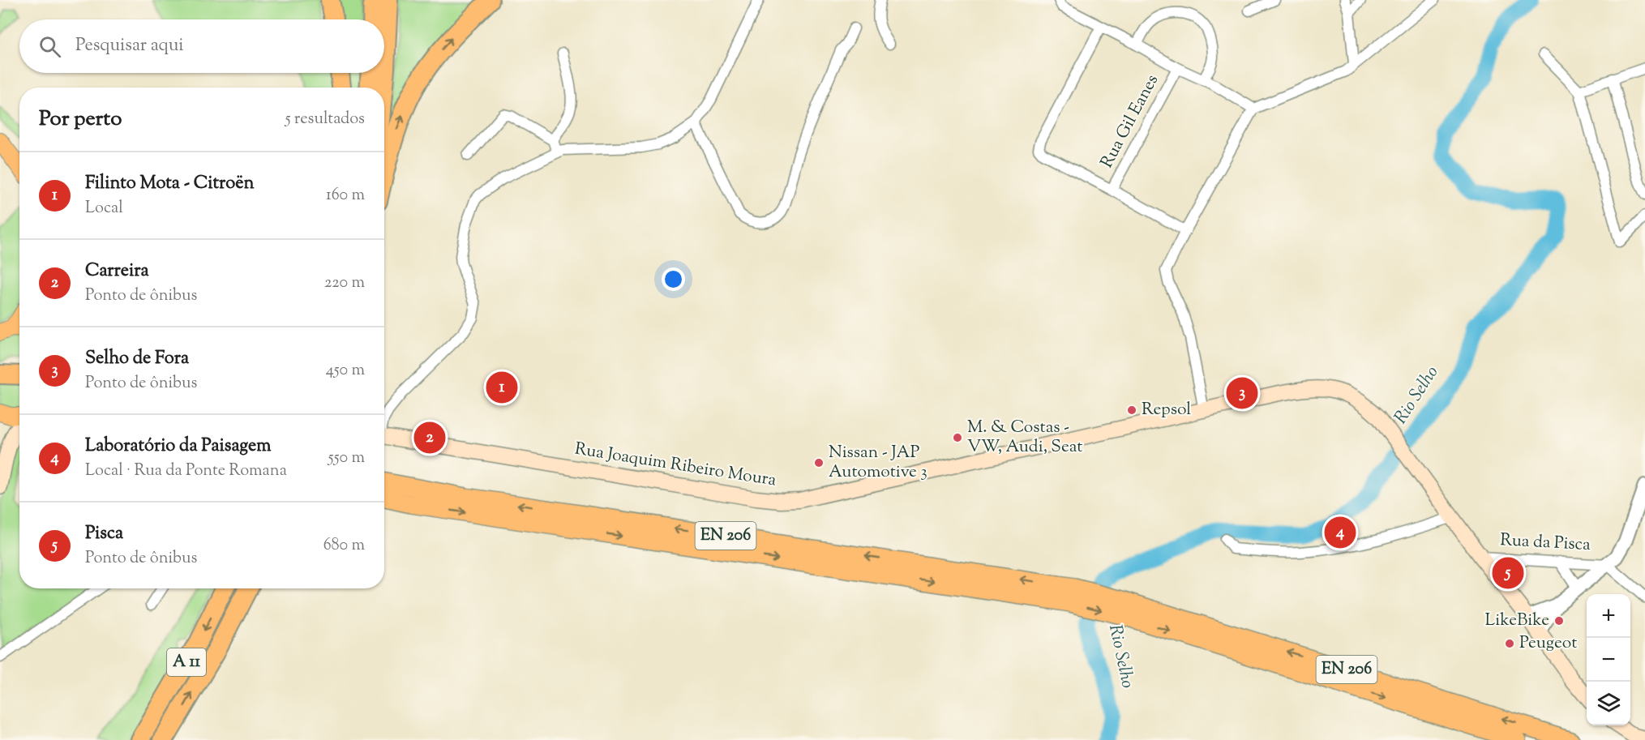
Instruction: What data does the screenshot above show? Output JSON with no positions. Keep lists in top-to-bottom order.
{
  "streets": {
    "highway": ["EN 206", "A 11"],
    "main road": ["Rua Joaquim Ribeiro Moura"],
    "street": ["Rua Gil Eanes", "Rua da Pisca"]
  },
  "crossings": [
    ["Rua Joaquim Ribeiro Moura", "Rua da Pisca"]
  ],
  "water": ["Rio Selho"],
  "places": [
    "Repsol",
    "M. & Costas - VW, Audi, Seat",
    "Nissan - JAP Automotive 3",
    "LikeBike",
    "Peugeot"
  ],
  "page": {
    "search": "Pesquisar aqui",
    "heading": ["Por perto", "5 resultados"],
    "list": [
      {
        "mark": "1",
        "name": "Filinto Mota - Citroën",
        "note": "Local",
        "value": "160 m"
      },
      {
        "mark": "2",
        "name": "Carreira",
        "note": "Ponto de ônibus",
        "value": "220 m"
      },
      {
        "mark": "3",
        "name": "Selho de Fora",
        "note": "Ponto de ônibus",
        "value": "450 m"
      },
      {
        "mark": "4",
        "name": "Laboratório da Paisagem",
        "note": "Local · Rua da Ponte Romana",
        "value": "550 m"
      },
      {
        "mark": "5",
        "name": "Pisca",
        "note": "Ponto de ônibus",
        "value": "680 m"
      }
    ],
    "pins": [
      "1",
      "3",
      "2",
      "4",
      "5"
    ],
    "map_buttons": ["+", "−"]
  }
}
